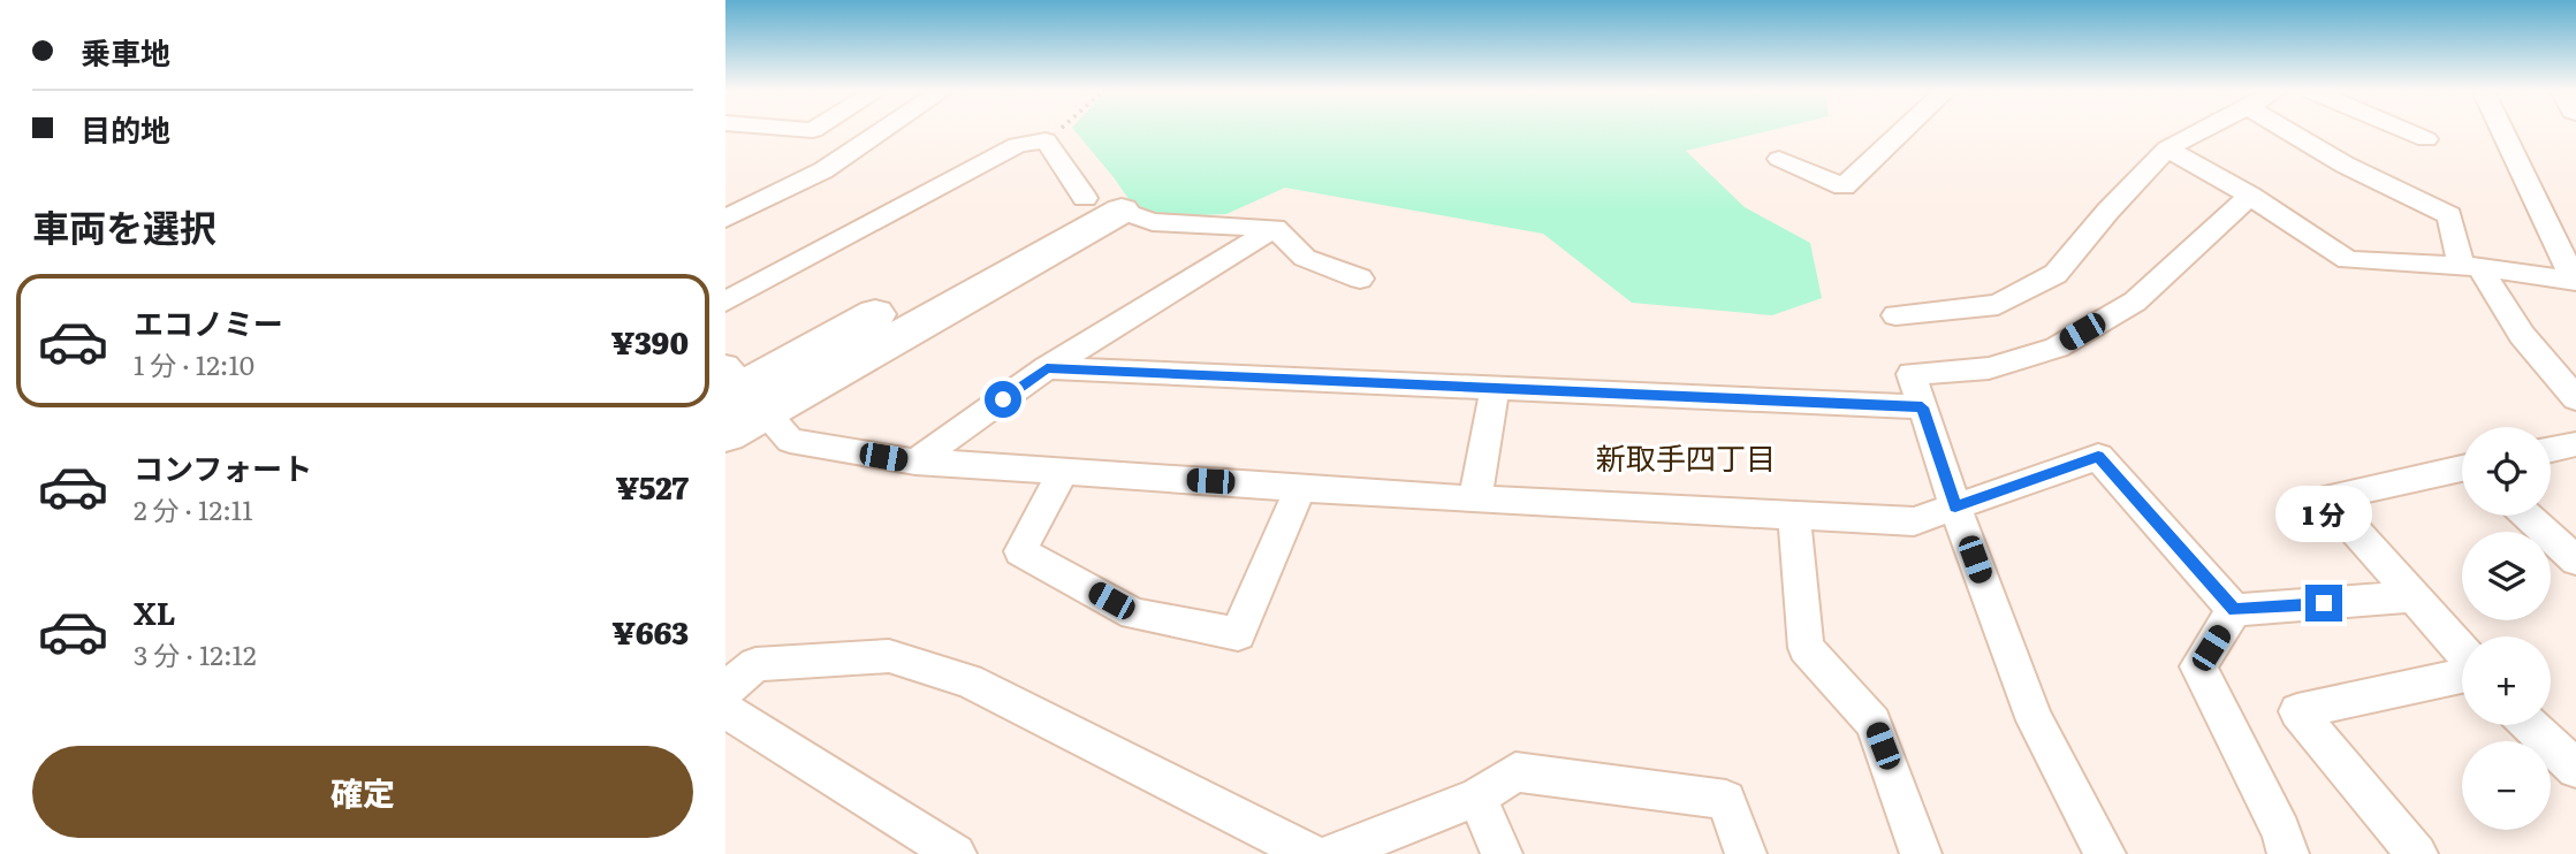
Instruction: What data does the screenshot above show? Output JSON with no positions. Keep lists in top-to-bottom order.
{
  "districts": ["新取手四丁目"],
  "page": {
    "banner": ["乗車地", "目的地"],
    "heading": "車両を選択",
    "list": [
      {
        "name": "エコノミー",
        "note": "1 分 · 12:10",
        "value": "¥390"
      },
      {
        "name": "コンフォート",
        "note": "2 分 · 12:11",
        "value": "¥527"
      },
      {
        "name": "XL",
        "note": "3 分 · 12:12",
        "value": "¥663"
      }
    ],
    "map_buttons": ["+", "−"],
    "bubble": "1 分",
    "buttons": "確定"
  }
}
